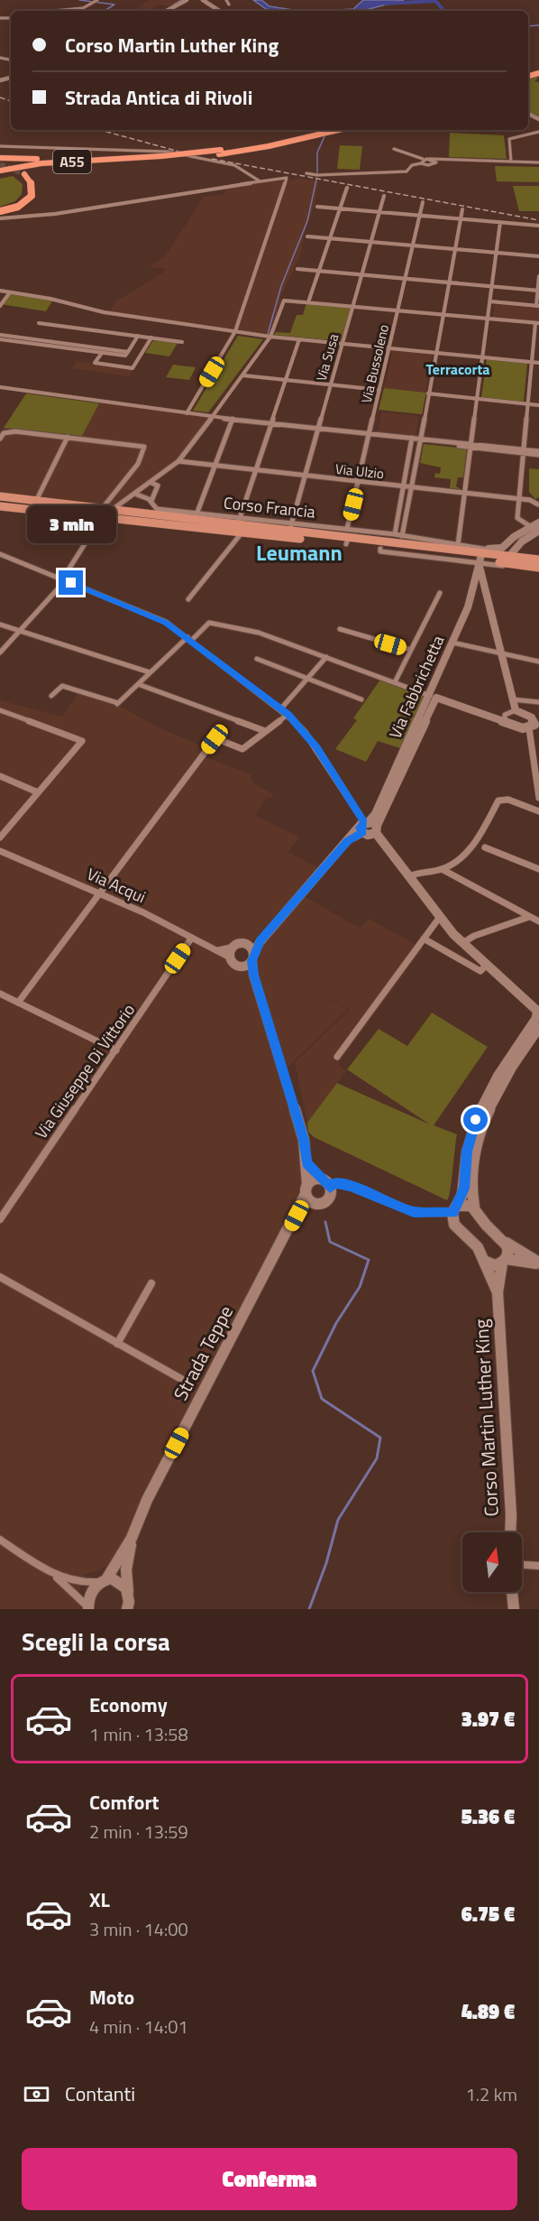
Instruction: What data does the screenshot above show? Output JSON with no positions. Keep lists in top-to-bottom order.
{
  "streets": {
    "highway": ["A55"],
    "main road": ["Corso Francia"],
    "street": [
      "Via Susa",
      "Via Bussoleno",
      "Via Ulzio",
      "Via Fabbrichetta",
      "Via Acqui",
      "Via Giuseppe Di Vittorio",
      "Strada Teppe",
      "Corso Martin Luther King"
    ]
  },
  "crossings": [
    ["Via Susa", "Via Ulzio"],
    ["Via Susa", "Corso Francia"],
    ["Via Bussoleno", "Via Ulzio"],
    ["Via Bussoleno", "Corso Francia"],
    ["Corso Francia", "Via Fabbrichetta"],
    ["Via Acqui", "Via Giuseppe Di Vittorio"],
    ["Via Acqui", "Strada Teppe"]
  ],
  "districts": ["Terracorta", "Leumann"],
  "north": "top",
  "page": {
    "banner": ["Corso Martin Luther King", "Strada Antica di Rivoli"],
    "bubble": "3 min",
    "heading": "Scegli la corsa",
    "list": [
      {
        "name": "Economy",
        "note": "1 min · 13:58",
        "value": "3.97 €"
      },
      {
        "name": "Comfort",
        "note": "2 min · 13:59",
        "value": "5.36 €"
      },
      {
        "name": "XL",
        "note": "3 min · 14:00",
        "value": "6.75 €"
      },
      {
        "name": "Moto",
        "note": "4 min · 14:01",
        "value": "4.89 €"
      }
    ],
    "pay": ["Contanti", "1.2 km"],
    "buttons": "Conferma"
  }
}
